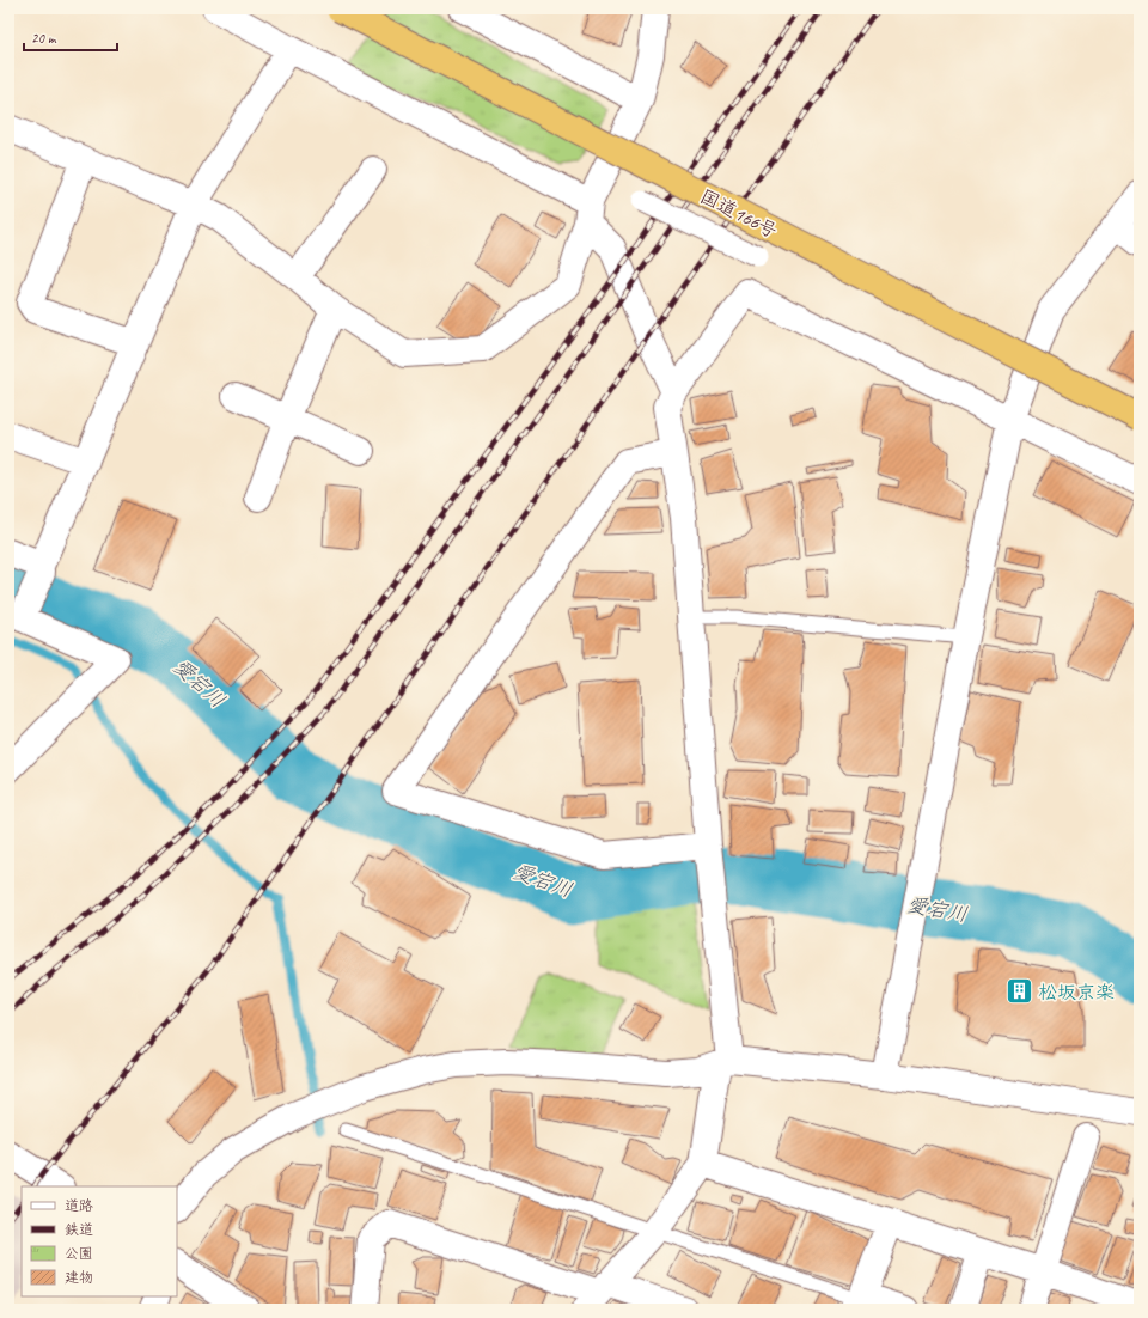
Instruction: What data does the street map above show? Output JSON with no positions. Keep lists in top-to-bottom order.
{
  "streets": {
    "highway": ["国道166号"]
  },
  "water": ["愛宕川"],
  "places": {
    "building": ["松坂京楽"]
  },
  "legend": [
    "道路",
    "鉄道",
    "公園",
    "建物"
  ],
  "scale_bar": "20 m"
}
